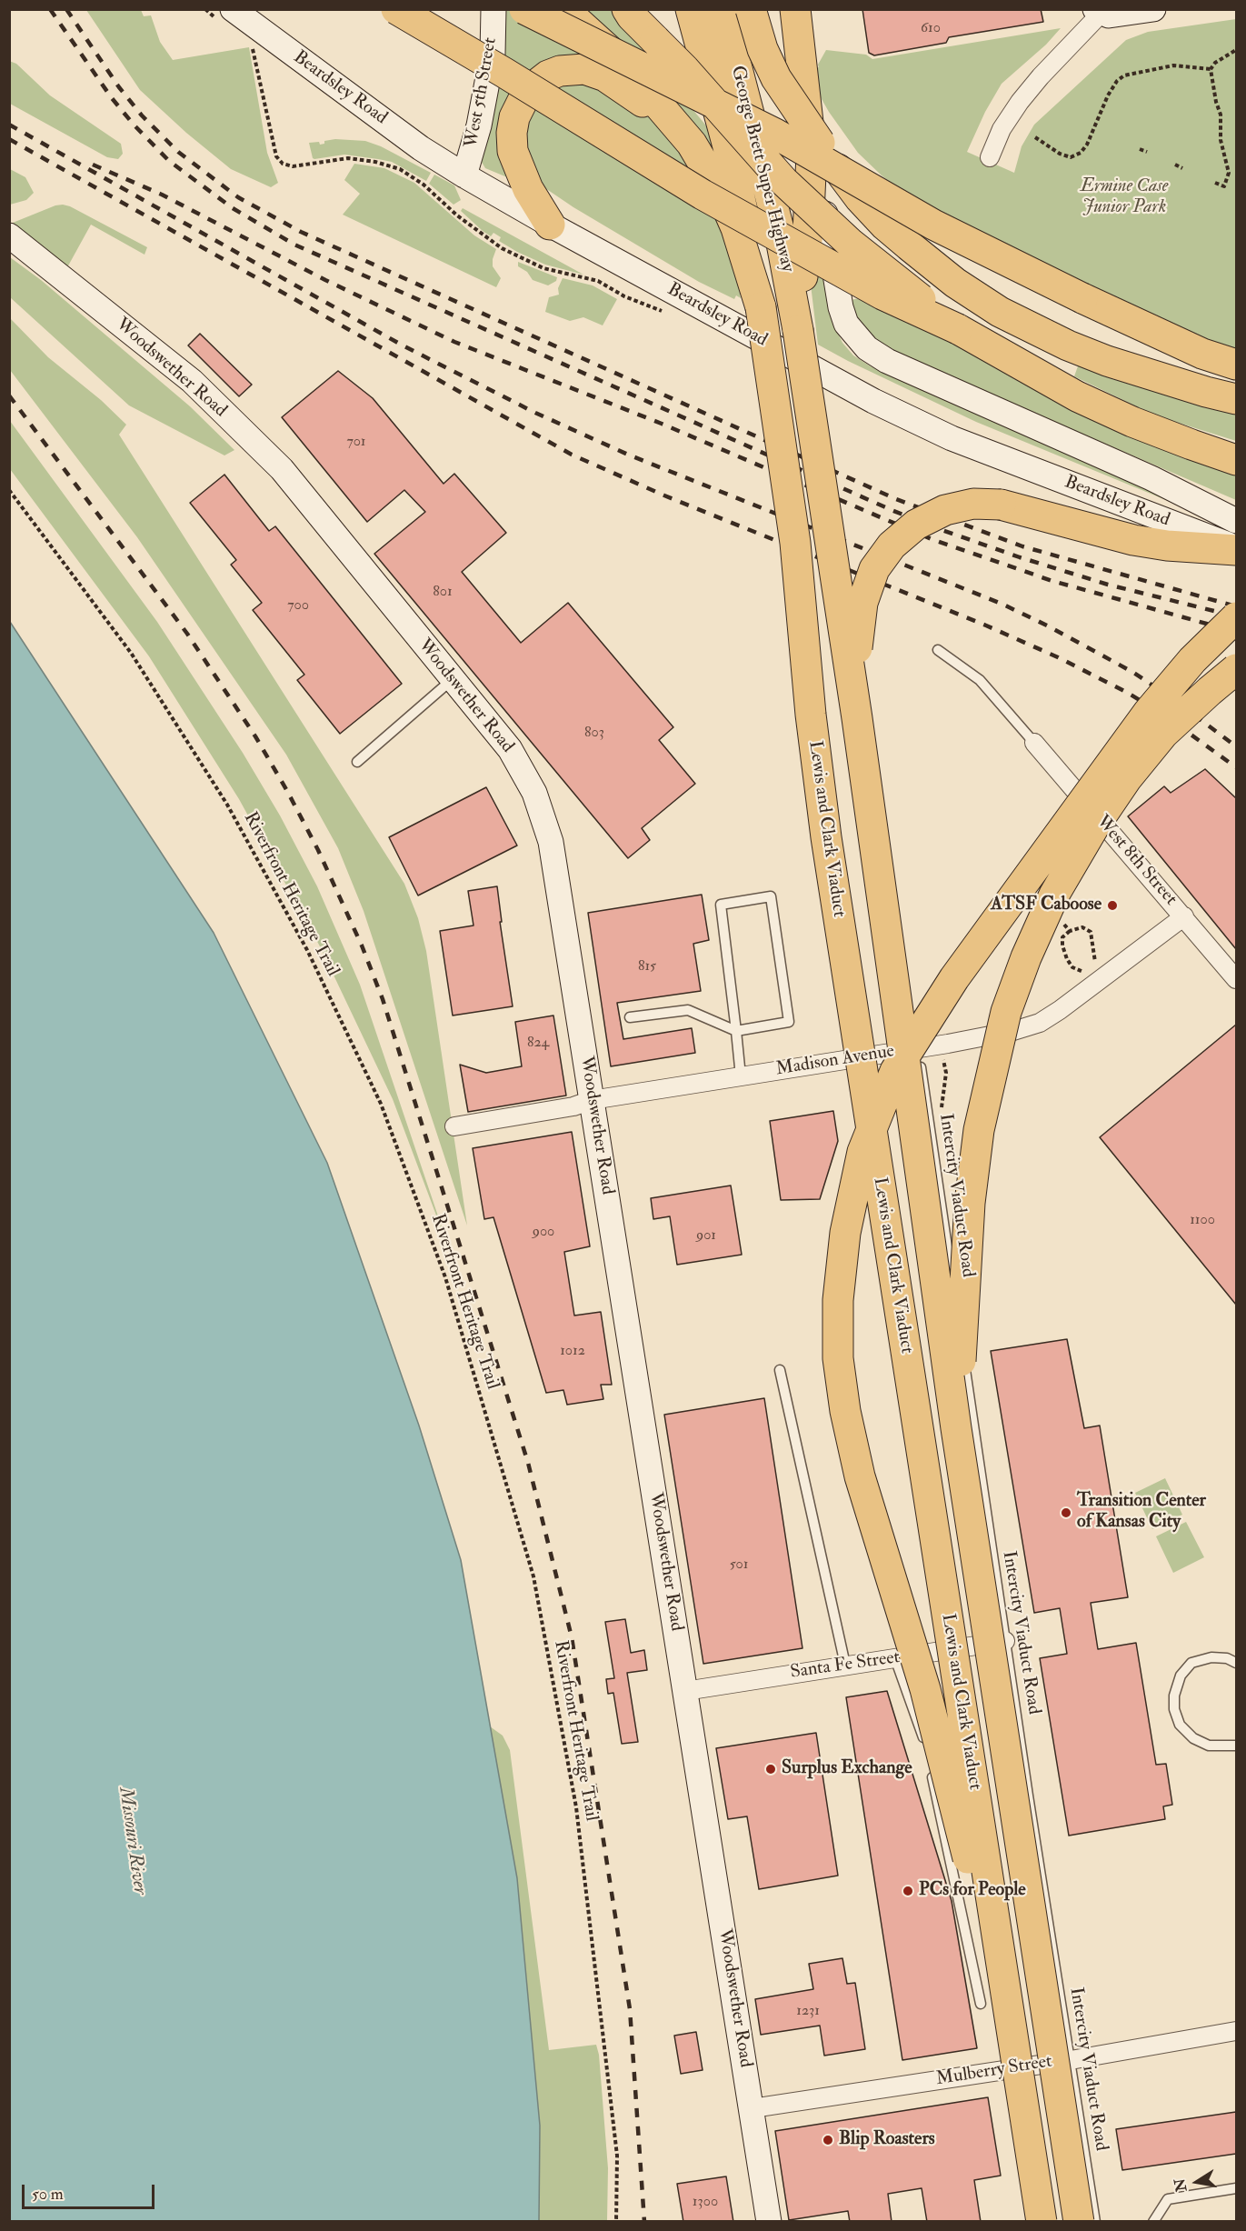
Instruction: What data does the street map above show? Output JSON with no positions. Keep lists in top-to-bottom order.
{
  "streets": {
    "highway": ["George Brett Super Highway", "Lewis and Clark Viaduct"],
    "street": [
      "Beardsley Road",
      "West 5th Street",
      "Woodswether Road",
      "West 8th Street",
      "Madison Avenue",
      "Santa Fe Street",
      "Mulberry Street"
    ],
    "lane": ["Intercity Viaduct Road"],
    "path": ["Riverfront Heritage Trail"]
  },
  "crossings": [
    ["Beardsley Road", "West 5th Street"],
    ["George Brett Super Highway", "Lewis and Clark Viaduct"],
    ["Woodswether Road", "Madison Avenue"],
    ["Woodswether Road", "Santa Fe Street"],
    ["Woodswether Road", "Mulberry Street"],
    ["West 8th Street", "Madison Avenue"],
    ["Madison Avenue", "Intercity Viaduct Road"],
    ["Intercity Viaduct Road", "Santa Fe Street"],
    ["Intercity Viaduct Road", "Mulberry Street"]
  ],
  "water": ["Missouri River"],
  "parks": ["Ermine Case Junior Park"],
  "places": [
    "ATSF Caboose",
    "Transition Center of Kansas City",
    "Surplus Exchange",
    "PCs for People",
    "Blip Roasters"
  ],
  "house_numbers": [
    "610",
    "701",
    "801",
    "700",
    "803",
    "815",
    "824",
    "1100",
    "900",
    "901",
    "1012",
    "501",
    "1231",
    "1300"
  ],
  "scale_bar": "50 m",
  "north": "left"
}
